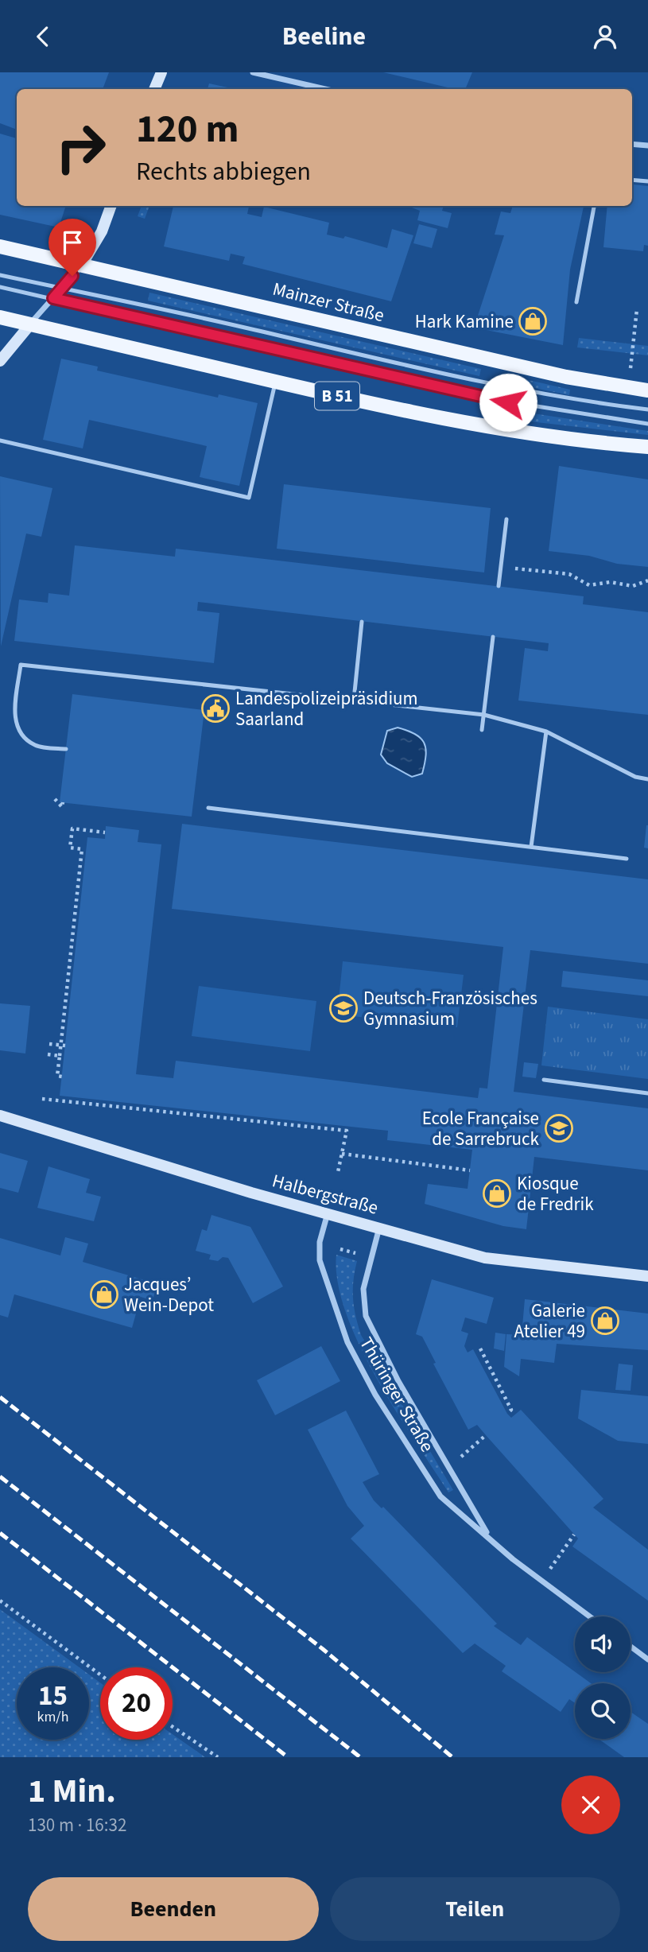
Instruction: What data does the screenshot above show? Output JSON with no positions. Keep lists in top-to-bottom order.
{
  "streets": {
    "main road": ["Mainzer Straße", "B 51"],
    "street": ["Halbergstraße", "Thüringer Straße"]
  },
  "crossings": [
    ["Halbergstraße", "Thüringer Straße"]
  ],
  "places": {
    "shop": [
      "Hark Kamine",
      "Kiosque de Fredrik",
      "Jacques’ Wein-Depot",
      "Galerie Atelier 49"
    ],
    "public building": ["Landespolizeipräsidium Saarland"],
    "school or university": ["Deutsch-Französisches Gymnasium", "Ecole Française de Sarrebruck"]
  },
  "page": {
    "header": "Beeline",
    "turn": ["120 m", "Rechts abbiegen"],
    "speed": "15 km/h",
    "limit": "20",
    "heading": ["1 Min.", "130 m · 16:32"],
    "buttons": ["Beenden", "Teilen"]
  }
}
